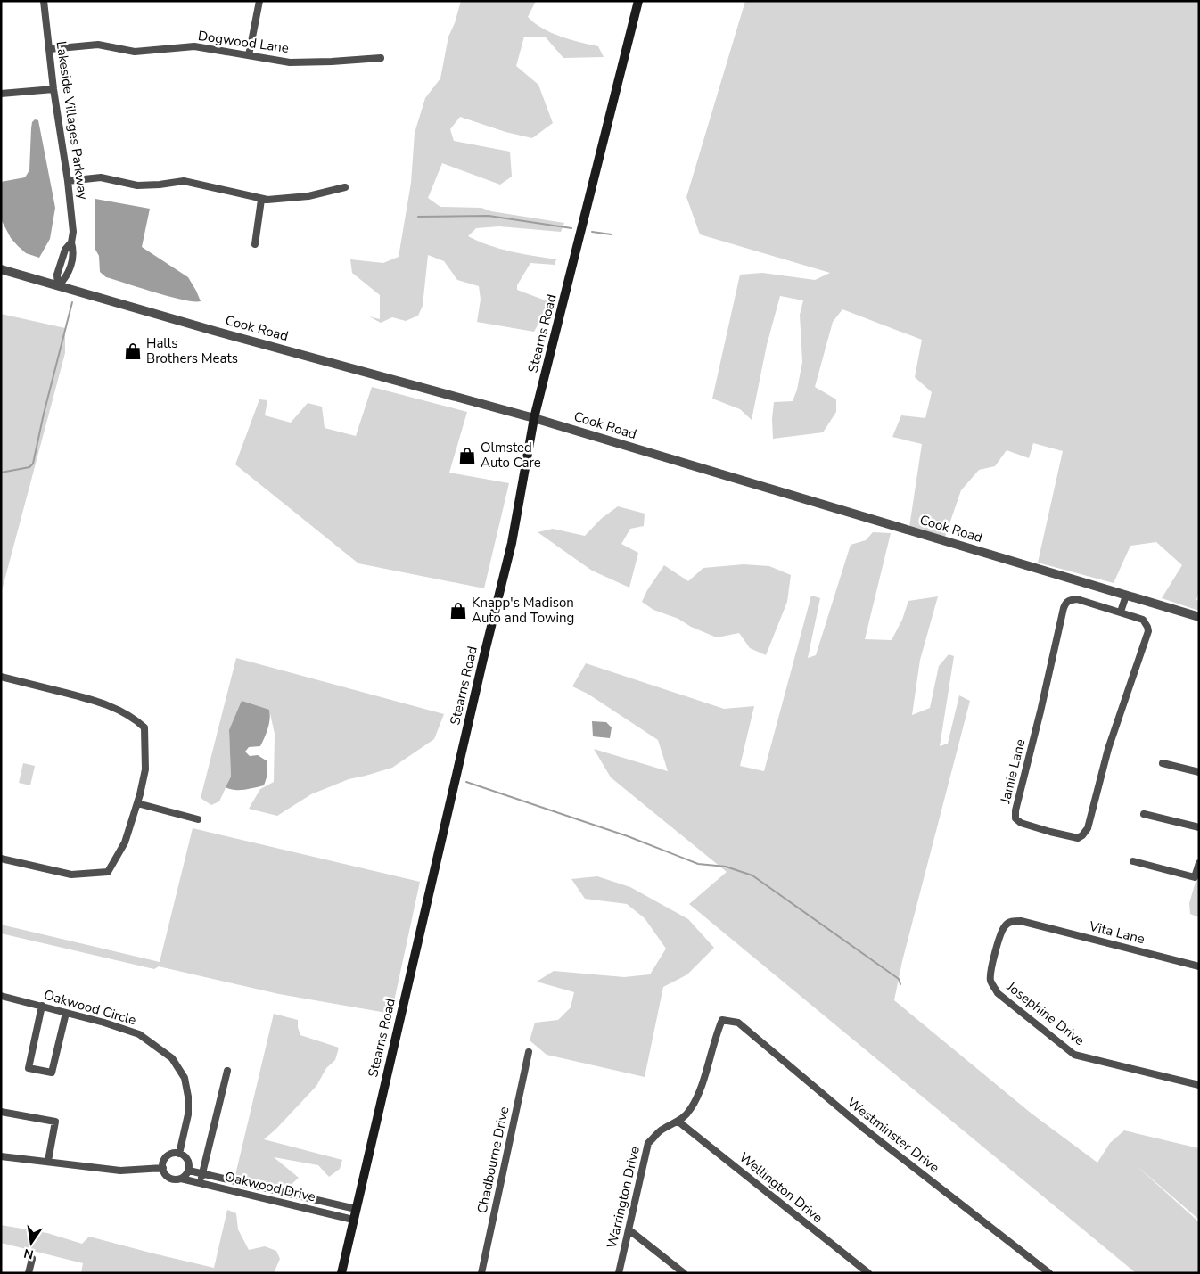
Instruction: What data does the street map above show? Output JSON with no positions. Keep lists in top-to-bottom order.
{
  "streets": {
    "main road": ["Stearns Road"],
    "street": [
      "Dogwood Lane",
      "Lakeside Villages Parkway",
      "Cook Road",
      "Jamie Lane",
      "Vita Lane",
      "Oakwood Circle",
      "Josephine Drive",
      "Westminster Drive",
      "Chadbourne Drive",
      "Oakwood Drive",
      "Wellington Drive",
      "Warrington Drive"
    ]
  },
  "crossings": [
    ["Dogwood Lane", "Lakeside Villages Parkway"],
    ["Lakeside Villages Parkway", "Cook Road"],
    ["Cook Road", "Stearns Road"],
    ["Stearns Road", "Oakwood Drive"],
    ["Vita Lane", "Josephine Drive"],
    ["Oakwood Circle", "Oakwood Drive"],
    ["Westminster Drive", "Warrington Drive"],
    ["Wellington Drive", "Warrington Drive"]
  ],
  "places": {
    "shop": ["Halls Brothers Meats", "Olmsted Auto Care", "Knapp's Madison Auto and Towing"]
  },
  "north": "bottom"
}
